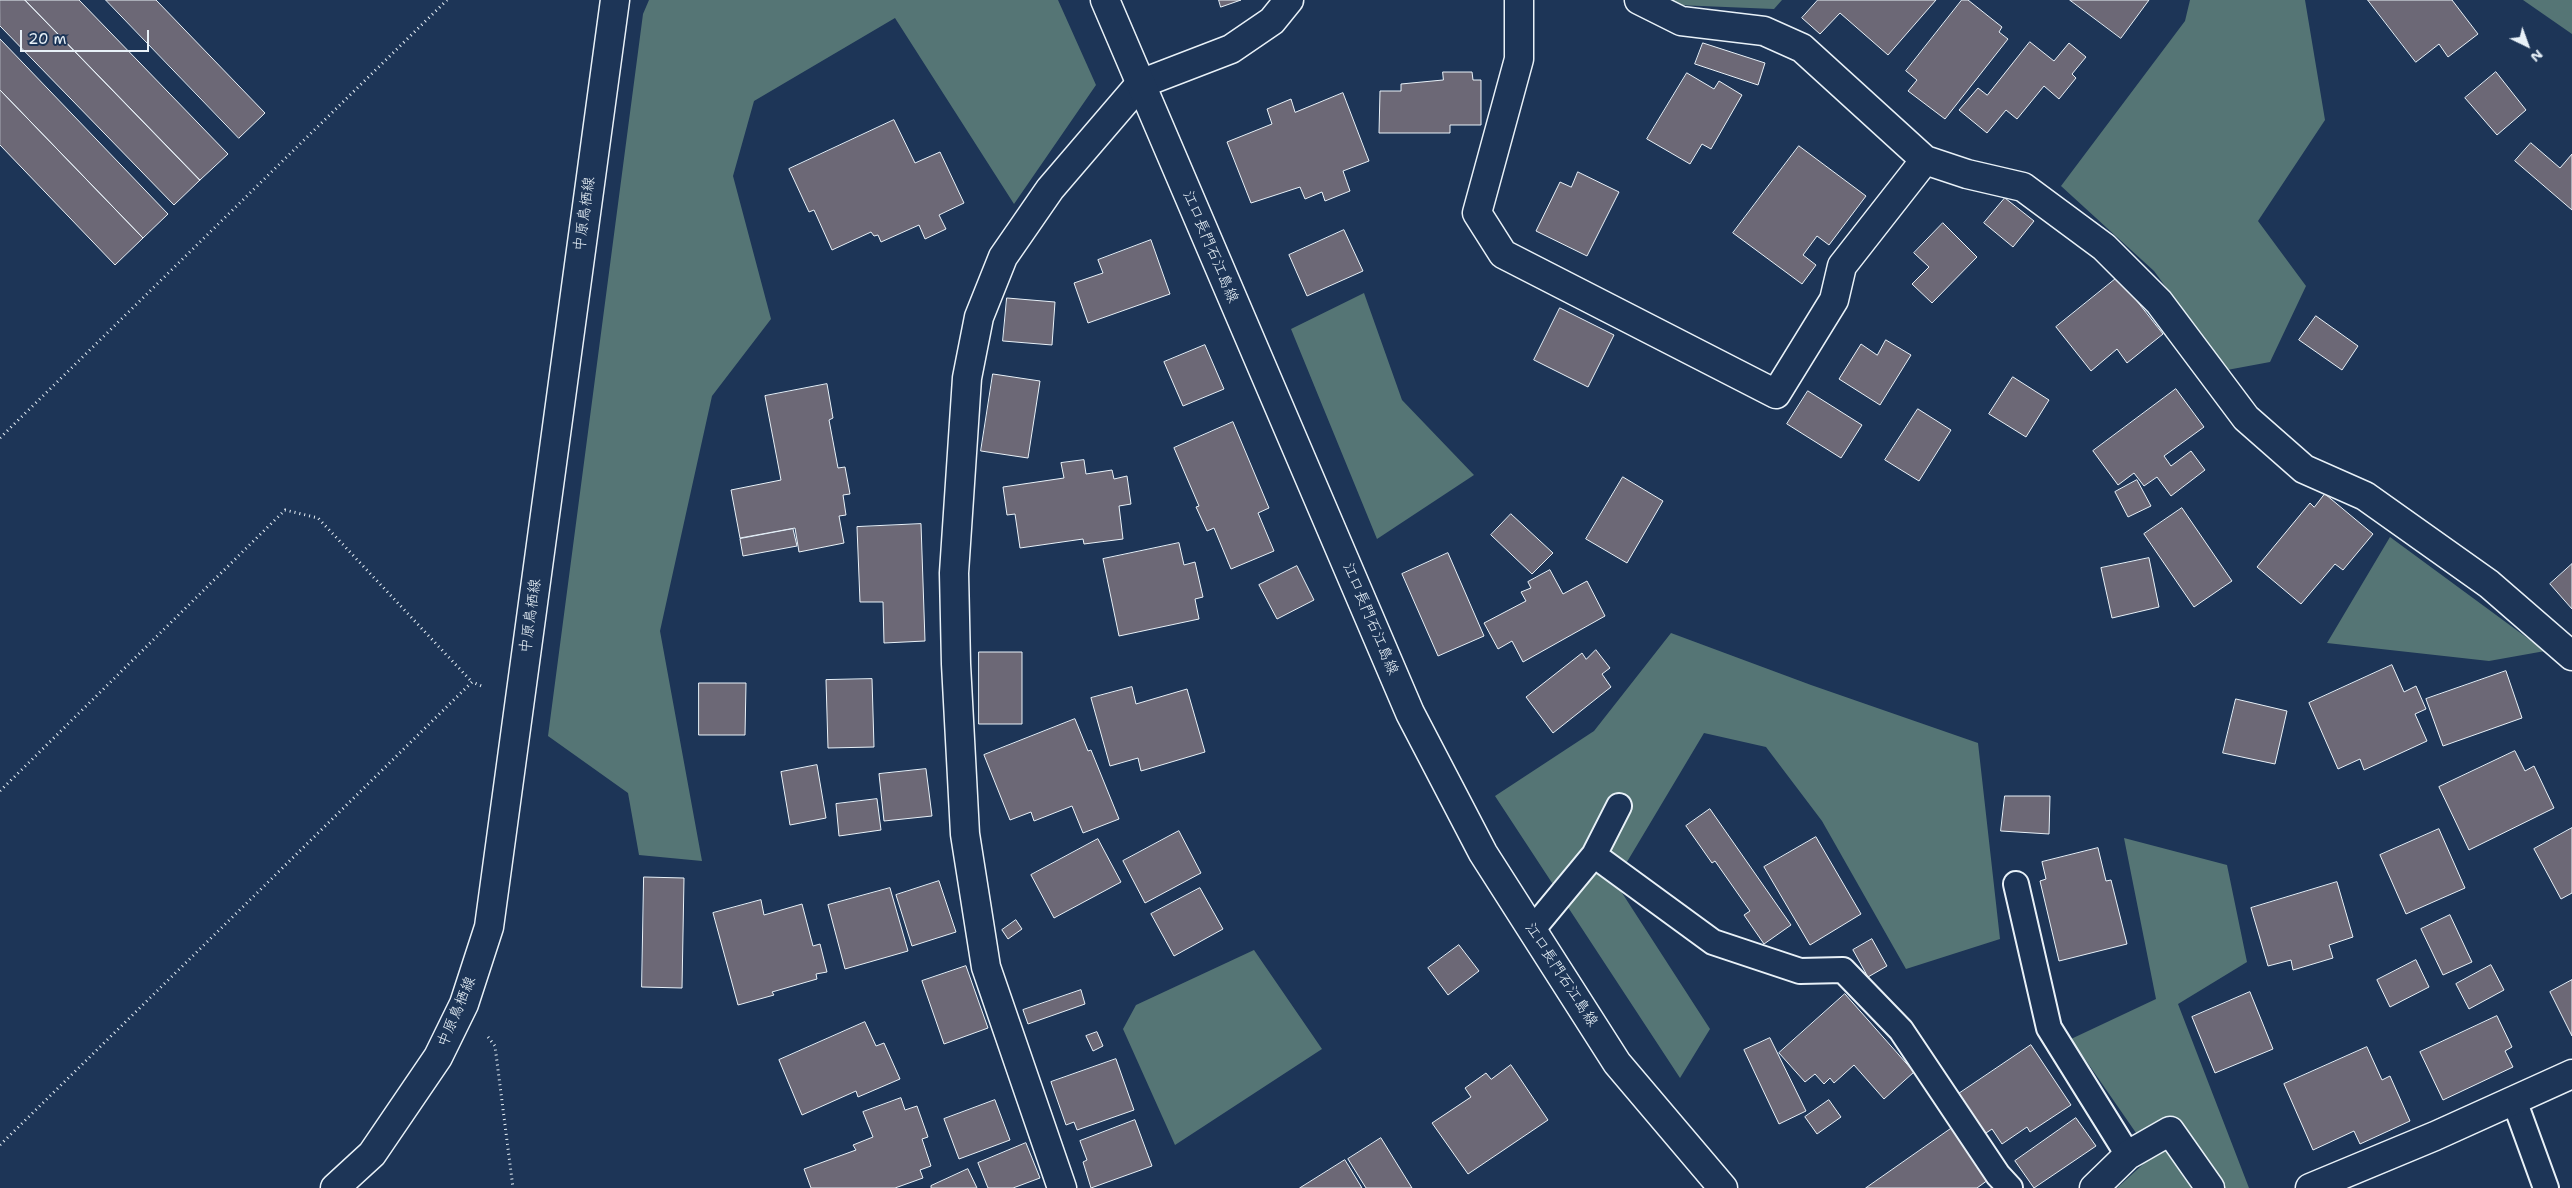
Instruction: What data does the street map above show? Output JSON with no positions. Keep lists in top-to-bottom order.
{
  "streets": {
    "street": ["中原鳥栖線", "江口長門石江島線"]
  },
  "scale_bar": "20 m",
  "north": "bottom right"
}
